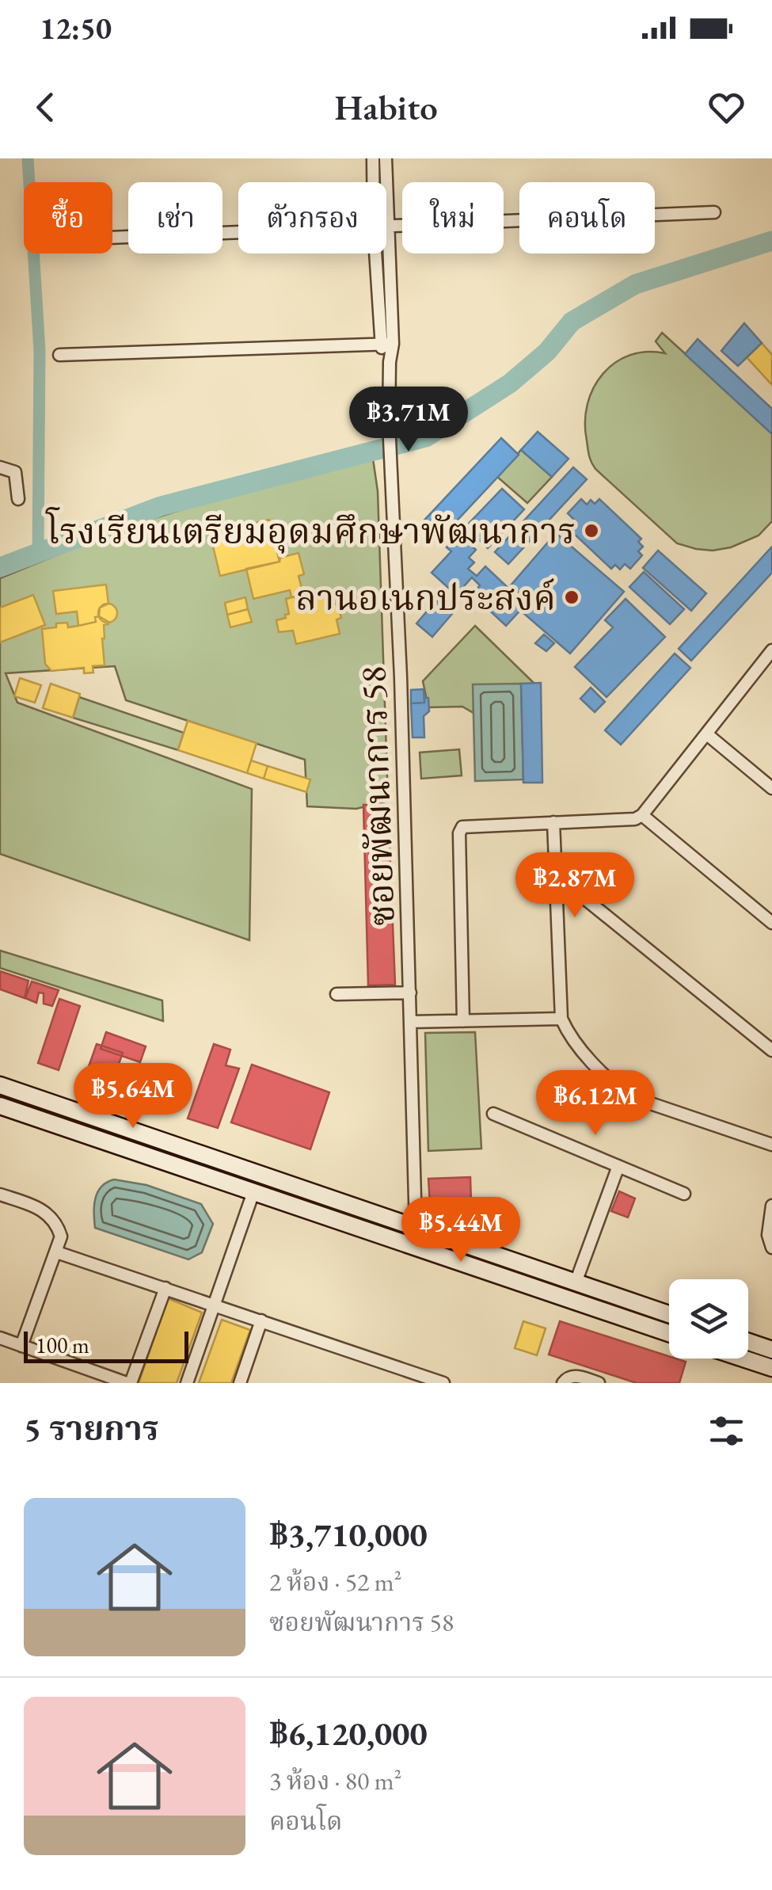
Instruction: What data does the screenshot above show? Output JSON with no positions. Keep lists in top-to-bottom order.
{
  "streets": {
    "street": ["ซอยพัฒนาการ 58"]
  },
  "places": ["โรงเรียนเตรียมอุดมศึกษาพัฒนาการ", "ลานอเนกประสงค์"],
  "scale_bar": "100 m",
  "page": {
    "status": "12:50",
    "header": "Habito",
    "chip": [
      "ซื้อ",
      "เช่า",
      "ตัวกรอง",
      "ใหม่",
      "คอนโด"
    ],
    "price": [
      "฿3.71M",
      "฿2.87M",
      "฿5.64M",
      "฿6.12M",
      "฿5.44M"
    ],
    "scale": "100 m",
    "heading": "5 รายการ",
    "list": [
      {
        "name": "฿3,710,000",
        "note": "2 ห้อง · 52 m² · ซอยพัฒนาการ 58"
      },
      {
        "name": "฿6,120,000",
        "note": "3 ห้อง · 80 m² · คอนโด"
      }
    ]
  }
}
